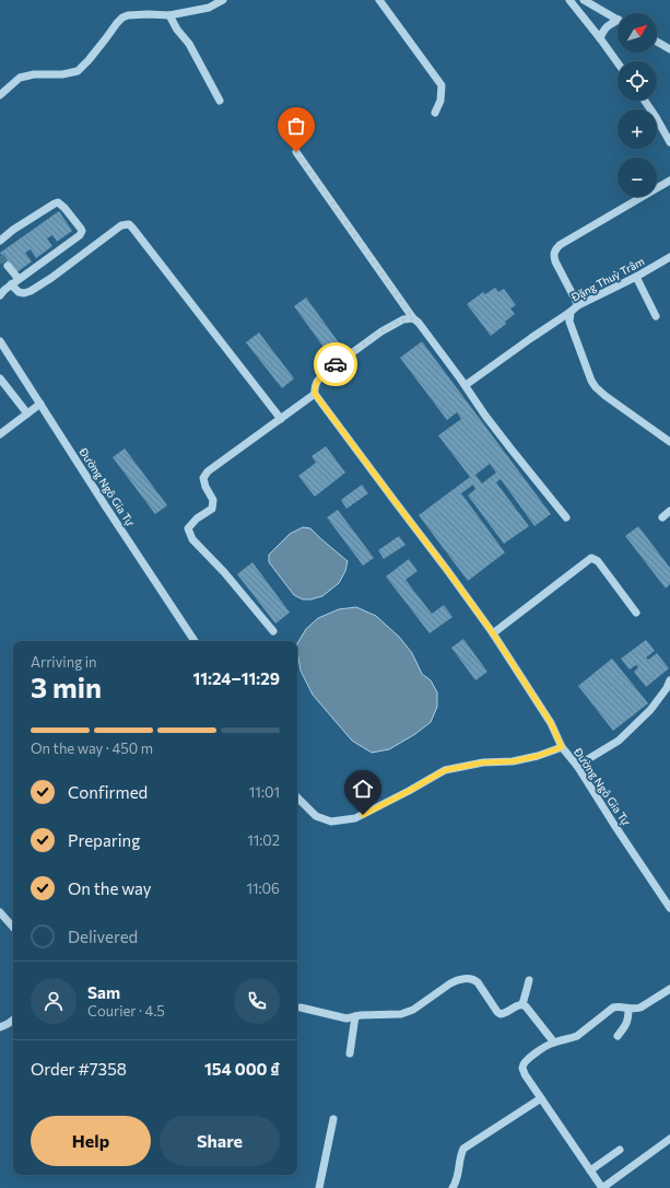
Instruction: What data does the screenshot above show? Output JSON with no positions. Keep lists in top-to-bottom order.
{
  "streets": {
    "street": ["Đặng Thuỳ Trâm", "Đường Ngô Gia Tự"]
  },
  "north": "top right",
  "page": {
    "map_buttons": ["+", "−"],
    "heading": ["3 min", "Arriving in", "11:24–11:29"],
    "panel": [
      "Sam",
      "Courier · 4.5",
      "Order #7358",
      "154 000 ₫"
    ],
    "bar": "On the way · 450 m",
    "list": [
      ["Confirmed", "11:01"],
      ["Preparing", "11:02"],
      ["On the way", "11:06"],
      "Delivered"
    ],
    "buttons": ["Help", "Share"]
  }
}
